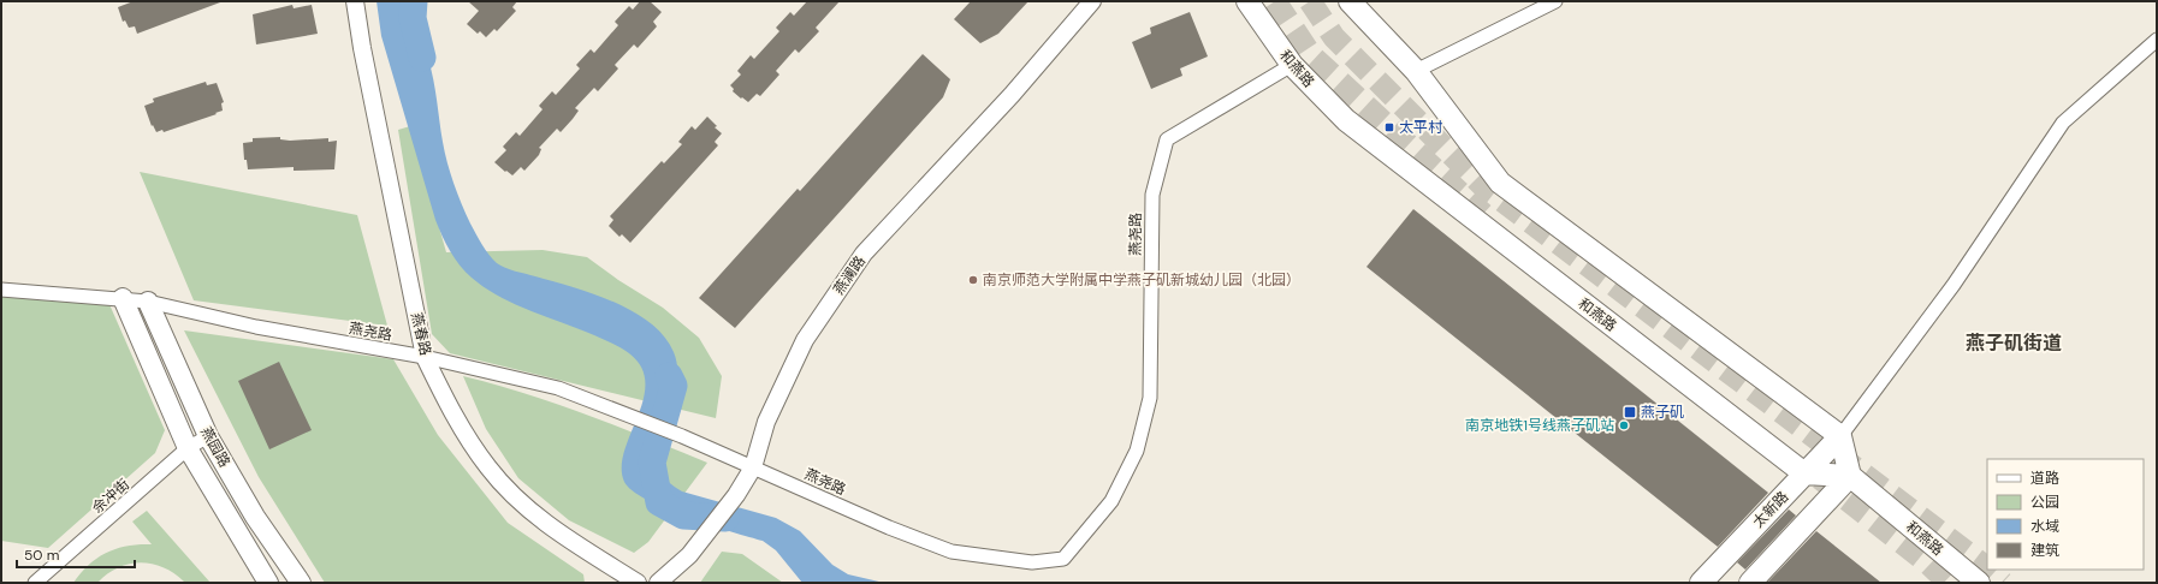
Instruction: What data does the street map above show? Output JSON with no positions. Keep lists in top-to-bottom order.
{
  "streets": {
    "main road": ["和燕路", "燕园路", "太新路"],
    "street": [
      "燕尧路",
      "燕澜路",
      "燕春路",
      "佘冲街"
    ]
  },
  "crossings": [
    ["和燕路", "燕尧路"],
    ["和燕路", "太新路"],
    ["燕尧路", "燕澜路"],
    ["燕尧路", "燕春路"],
    ["燕尧路", "燕园路"],
    ["燕园路", "佘冲街"]
  ],
  "districts": ["燕子矶街道"],
  "places": {
    "transit": ["太平村", "燕子矶"],
    "other": ["南京师范大学附属中学燕子矶新城幼儿园（北园）", "南京地铁1号线燕子矶站"]
  },
  "legend": [
    "道路",
    "公园",
    "水域",
    "建筑"
  ],
  "scale_bar": "50 m"
}
